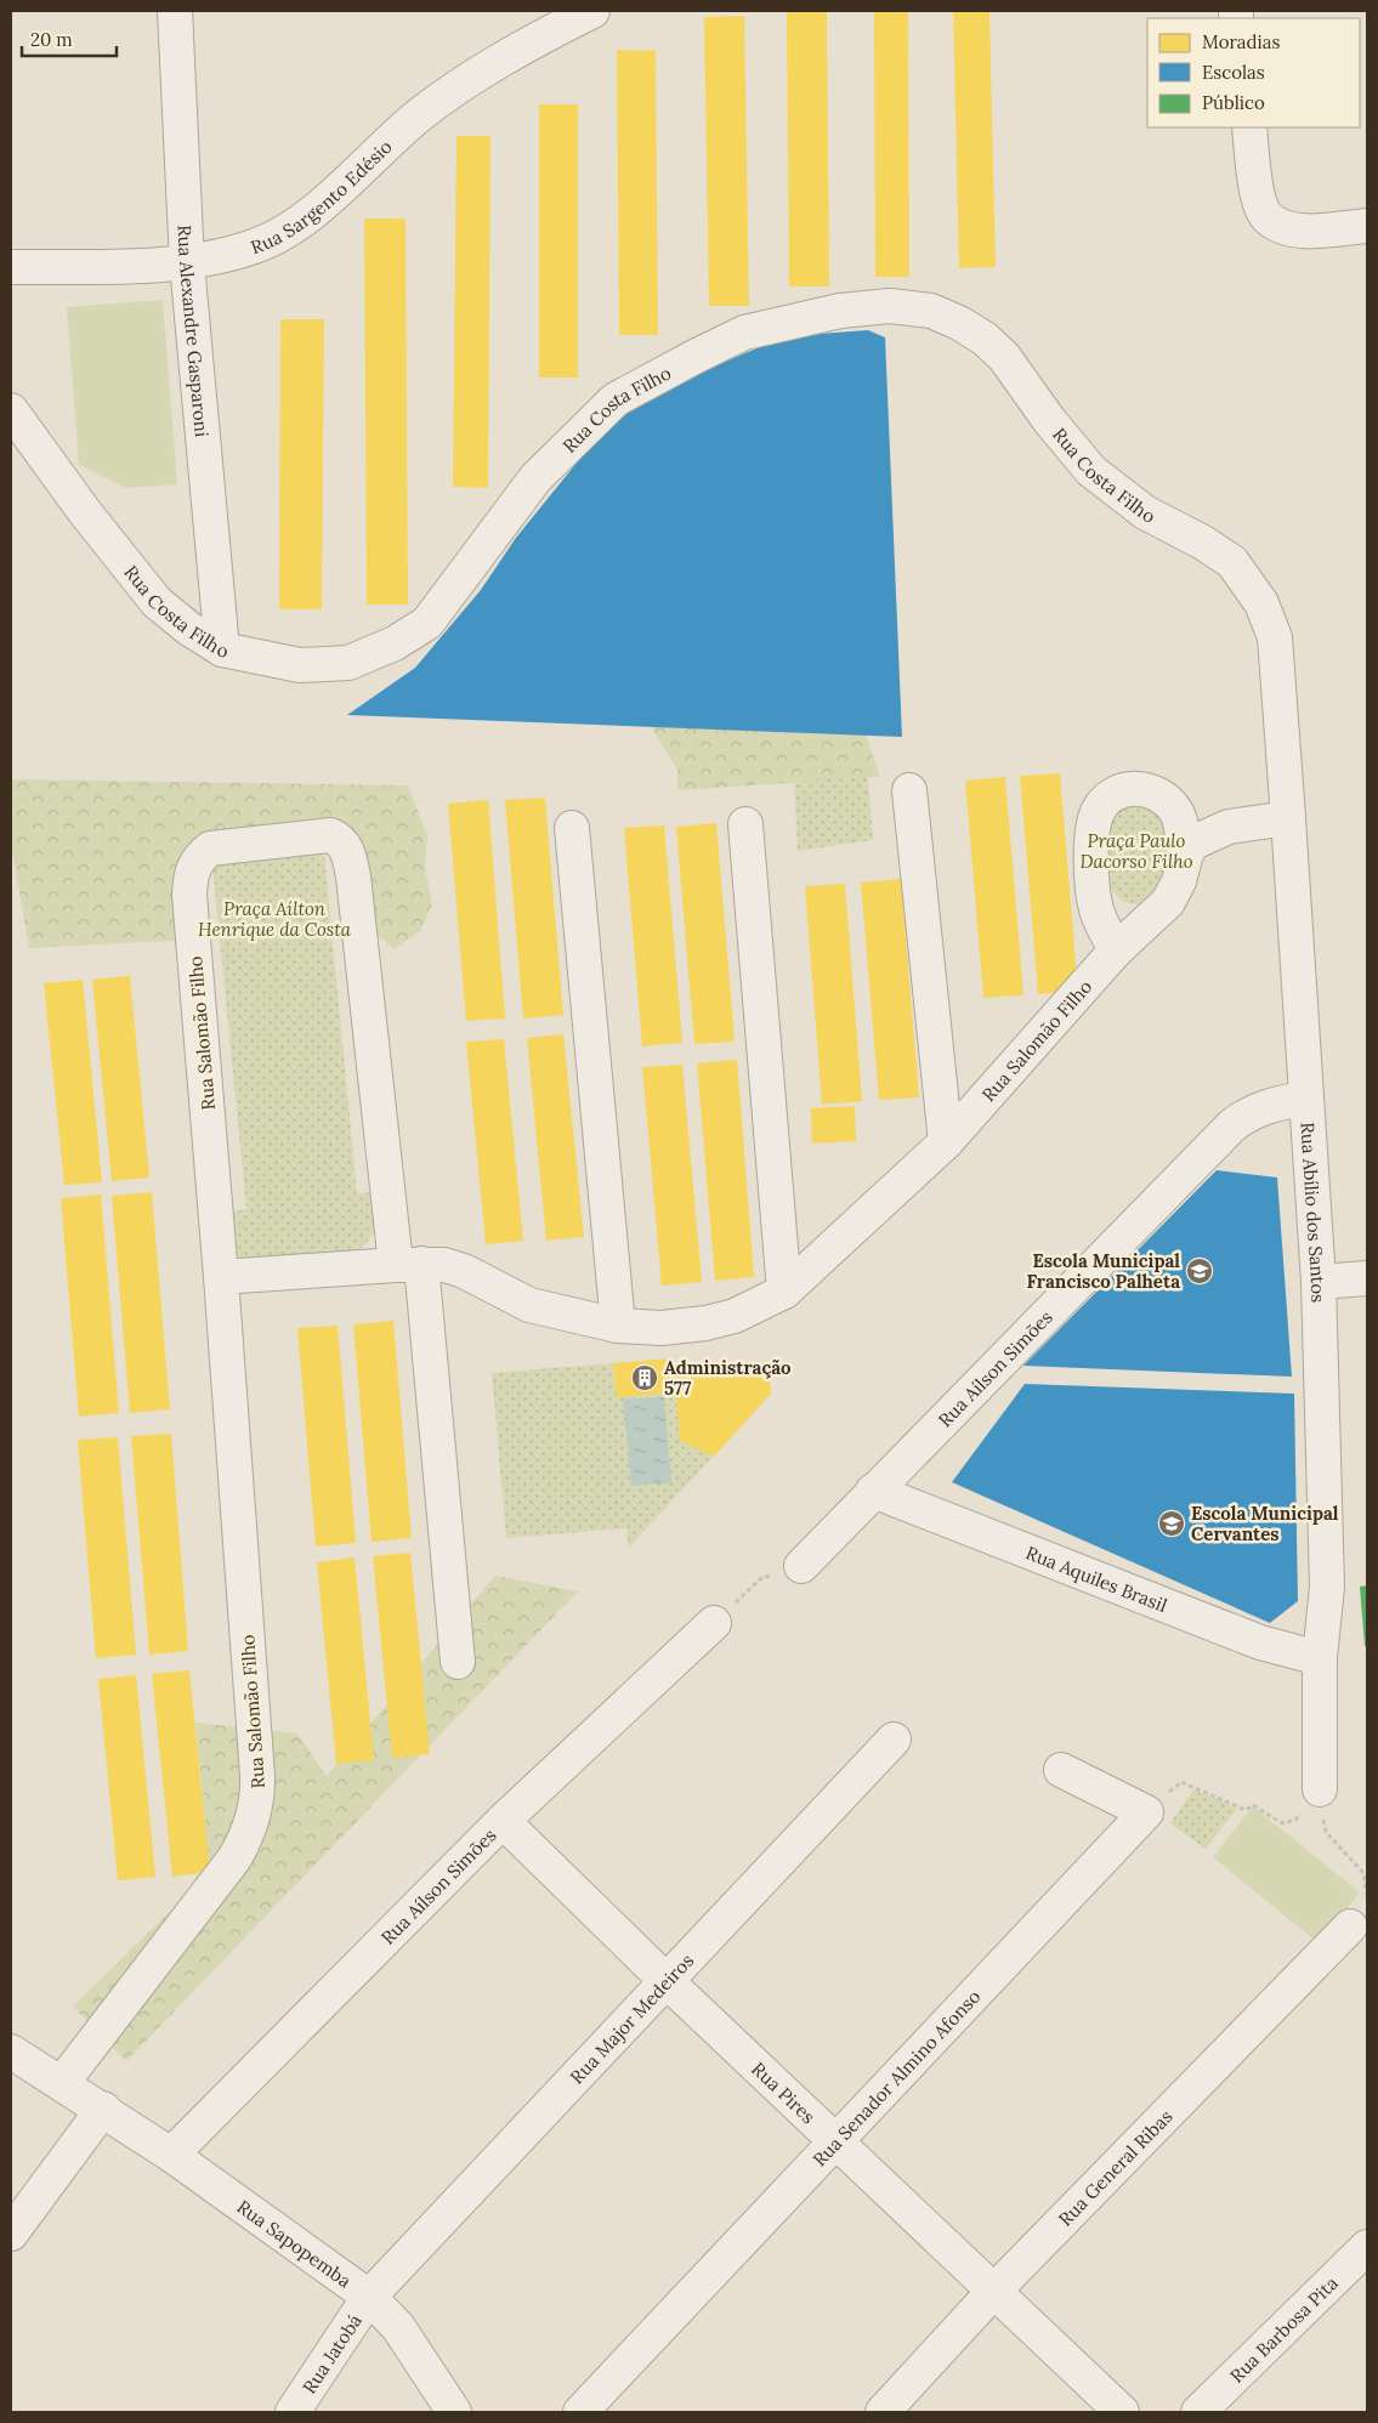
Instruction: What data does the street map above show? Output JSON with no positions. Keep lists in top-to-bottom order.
{
  "streets": {
    "street": [
      "Rua Sargento Edésio",
      "Rua Alexandre Gasparoni",
      "Rua Costa Filho",
      "Rua Salomão Filho",
      "Rua Abílio dos Santos",
      "Rua Aílson Simões",
      "Rua Aquiles Brasil",
      "Rua Major Medeiros",
      "Rua Senador Almino Afonso",
      "Rua Pires",
      "Rua General Ribas",
      "Rua Sapopemba",
      "Rua Barbosa Pita",
      "Rua Jatobá"
    ]
  },
  "crossings": [
    ["Rua Sargento Edésio", "Rua Alexandre Gasparoni"],
    ["Rua Alexandre Gasparoni", "Rua Costa Filho"],
    ["Rua Costa Filho", "Rua Abílio dos Santos"],
    ["Rua Salomão Filho", "Rua Abílio dos Santos"],
    ["Rua Salomão Filho", "Rua Sapopemba"],
    ["Rua Abílio dos Santos", "Rua Aílson Simões"],
    ["Rua Abílio dos Santos", "Rua Aquiles Brasil"],
    ["Rua Aílson Simões", "Rua Aquiles Brasil"],
    ["Rua Aílson Simões", "Rua Pires"],
    ["Rua Aílson Simões", "Rua Sapopemba"],
    ["Rua Major Medeiros", "Rua Pires"],
    ["Rua Major Medeiros", "Rua Sapopemba"],
    ["Rua Major Medeiros", "Rua Jatobá"],
    ["Rua Senador Almino Afonso", "Rua Pires"],
    ["Rua Pires", "Rua General Ribas"],
    ["Rua Sapopemba", "Rua Jatobá"]
  ],
  "parks": ["Praça Paulo Dacorso Filho", "Praça Aílton Henrique da Costa"],
  "places": {
    "school or university": ["Escola Municipal Francisco Palheta", "Escola Municipal Cervantes"],
    "building": ["Administração 577"]
  },
  "legend": ["Moradias", "Escolas", "Público"],
  "scale_bar": "20 m"
}
